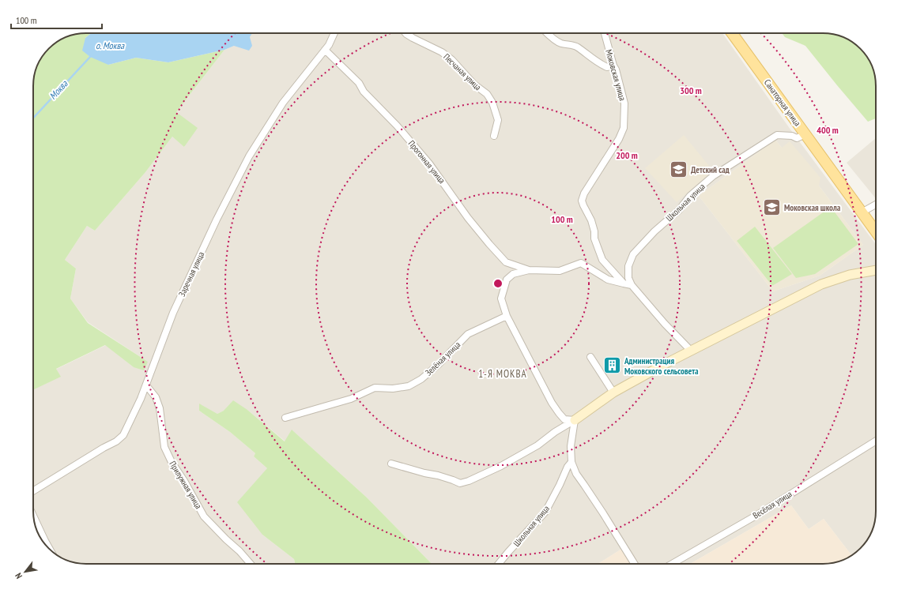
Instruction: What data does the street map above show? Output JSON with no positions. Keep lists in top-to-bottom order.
{
  "streets": {
    "main road": ["Санаторная улица"],
    "street": [
      "Песчаная улица",
      "Моковская улица",
      "Прогонная улица",
      "Школьная улица",
      "Заречная улица",
      "Зелёная улица",
      "Прилужная улица",
      "Весёлая улица"
    ]
  },
  "crossings": [
    ["Санаторная улица", "Школьная улица"],
    ["Прогонная улица", "Заречная улица"],
    ["Заречная улица", "Прилужная улица"]
  ],
  "districts": ["1-Я МОКВА"],
  "water": ["о. Моква", "Моква"],
  "places": {
    "school or university": ["Детский сад", "Моковская школа"],
    "building": ["Администрация Моковского сельсовета"]
  },
  "scale_bar": "100 m",
  "north": "bottom left",
  "rings": [
    "300 m",
    "400 m",
    "200 m",
    "100 m"
  ]
}
